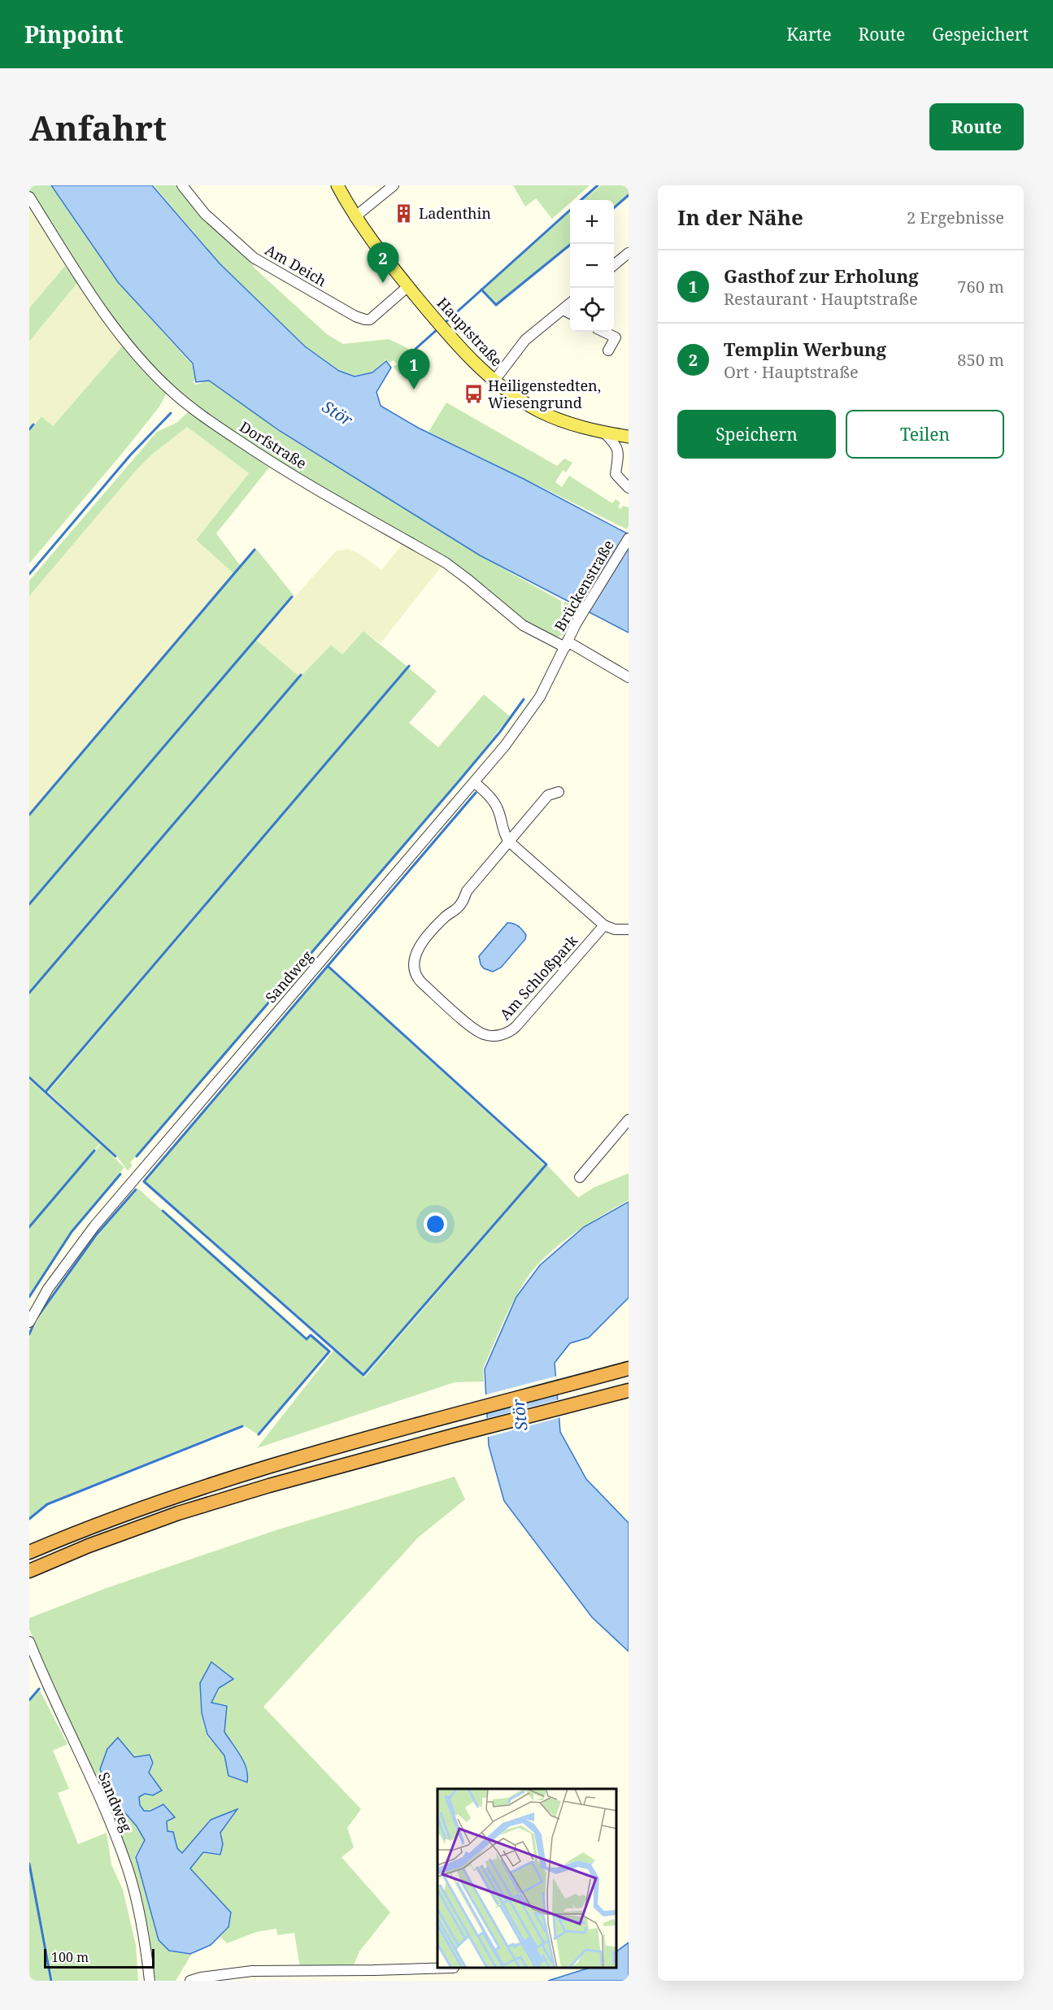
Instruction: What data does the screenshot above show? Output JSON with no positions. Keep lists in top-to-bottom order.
{
  "streets": {
    "main road": ["Hauptstraße"],
    "street": [
      "Am Deich",
      "Dorfstraße",
      "Brückenstraße",
      "Sandweg",
      "Am Schloßpark"
    ]
  },
  "crossings": [
    ["Am Deich", "Hauptstraße"],
    ["Dorfstraße", "Brückenstraße"],
    ["Dorfstraße", "Sandweg"],
    ["Brückenstraße", "Sandweg"]
  ],
  "water": ["Stör"],
  "places": {
    "building": ["Ladenthin"],
    "bus stop": ["Heiligenstedten, Wiesengrund"]
  },
  "scale_bar": "100 m",
  "page": {
    "header": "Pinpoint",
    "nav": ["Karte", "Route", "Gespeichert"],
    "buttons": [
      "Route",
      ["Speichern", "Teilen"]
    ],
    "title": "Anfahrt",
    "heading": ["In der Nähe", "2 Ergebnisse"],
    "map_buttons": ["+", "−"],
    "pins": ["2", "1"],
    "list": [
      {
        "mark": "1",
        "name": "Gasthof zur Erholung",
        "note": "Restaurant · Hauptstraße",
        "value": "760 m"
      },
      {
        "mark": "2",
        "name": "Templin Werbung",
        "note": "Ort · Hauptstraße",
        "value": "850 m"
      }
    ],
    "scale": "100 m"
  }
}
